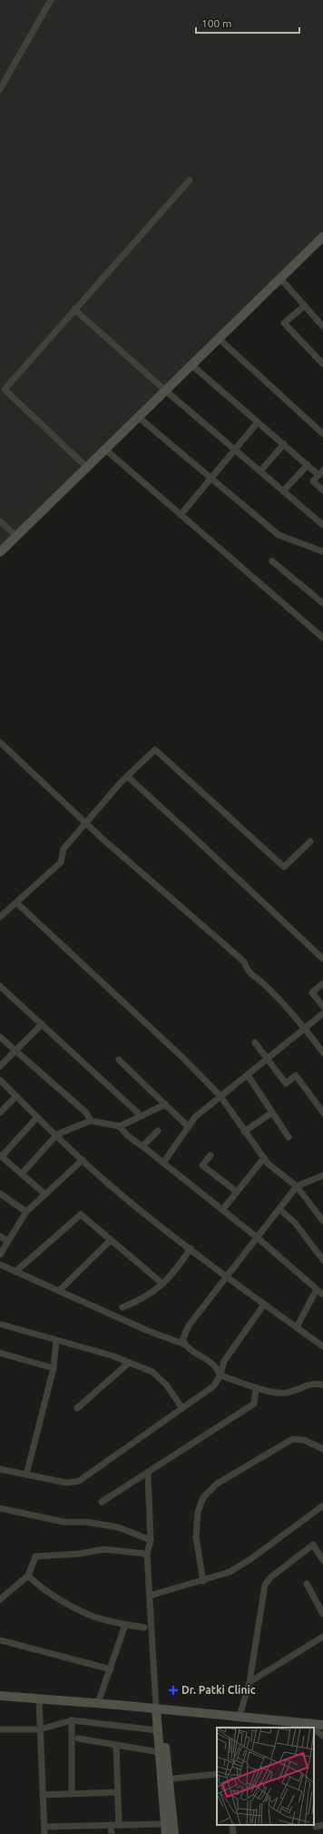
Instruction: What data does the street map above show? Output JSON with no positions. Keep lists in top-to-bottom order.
{
  "places": {
    "health": ["Dr. Patki Clinic"]
  },
  "scale_bar": "100 m"
}
